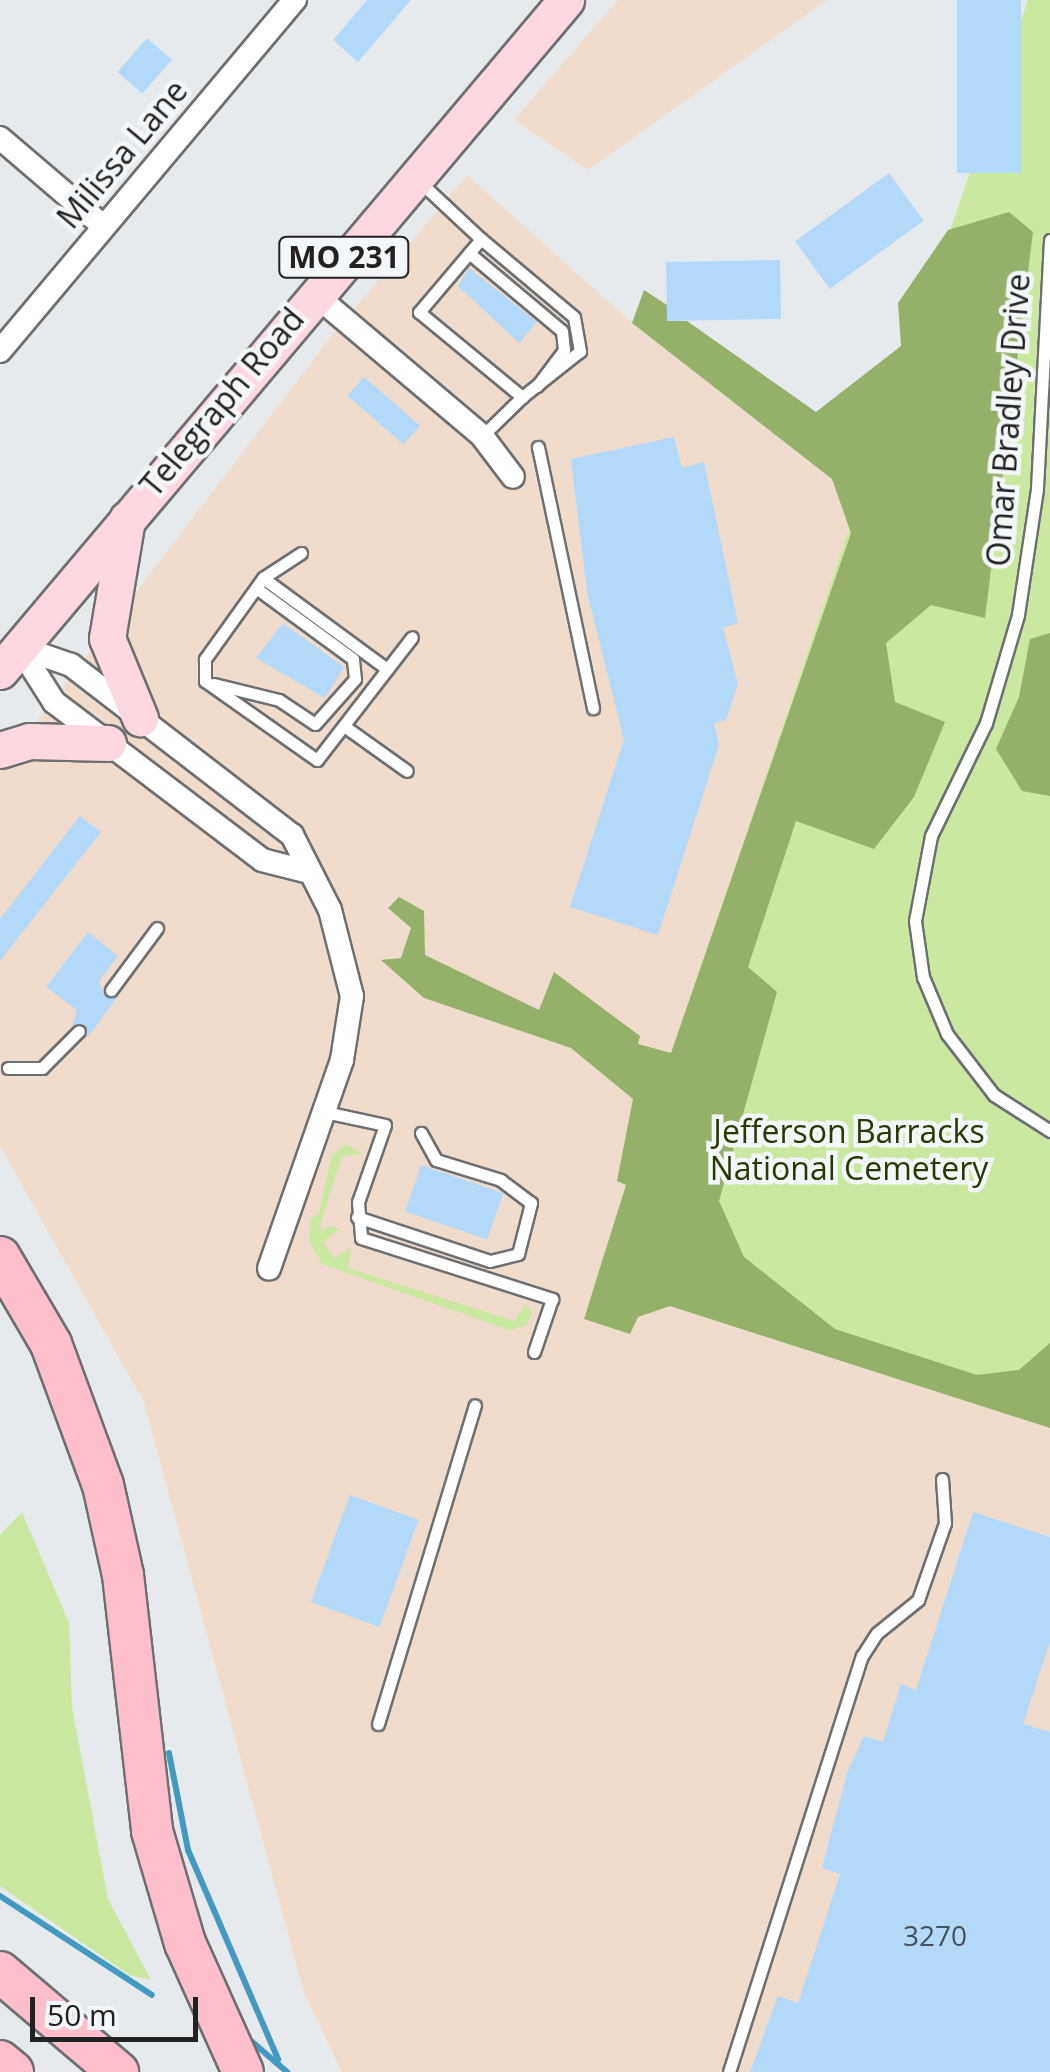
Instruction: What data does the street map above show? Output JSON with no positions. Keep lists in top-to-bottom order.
{
  "streets": {
    "main road": ["MO 231", "Telegraph Road"],
    "street": ["Milissa Lane"],
    "lane": ["Omar Bradley Drive"]
  },
  "parks": ["Jefferson Barracks National Cemetery"],
  "house_numbers": ["3270"],
  "scale_bar": "50 m"
}
